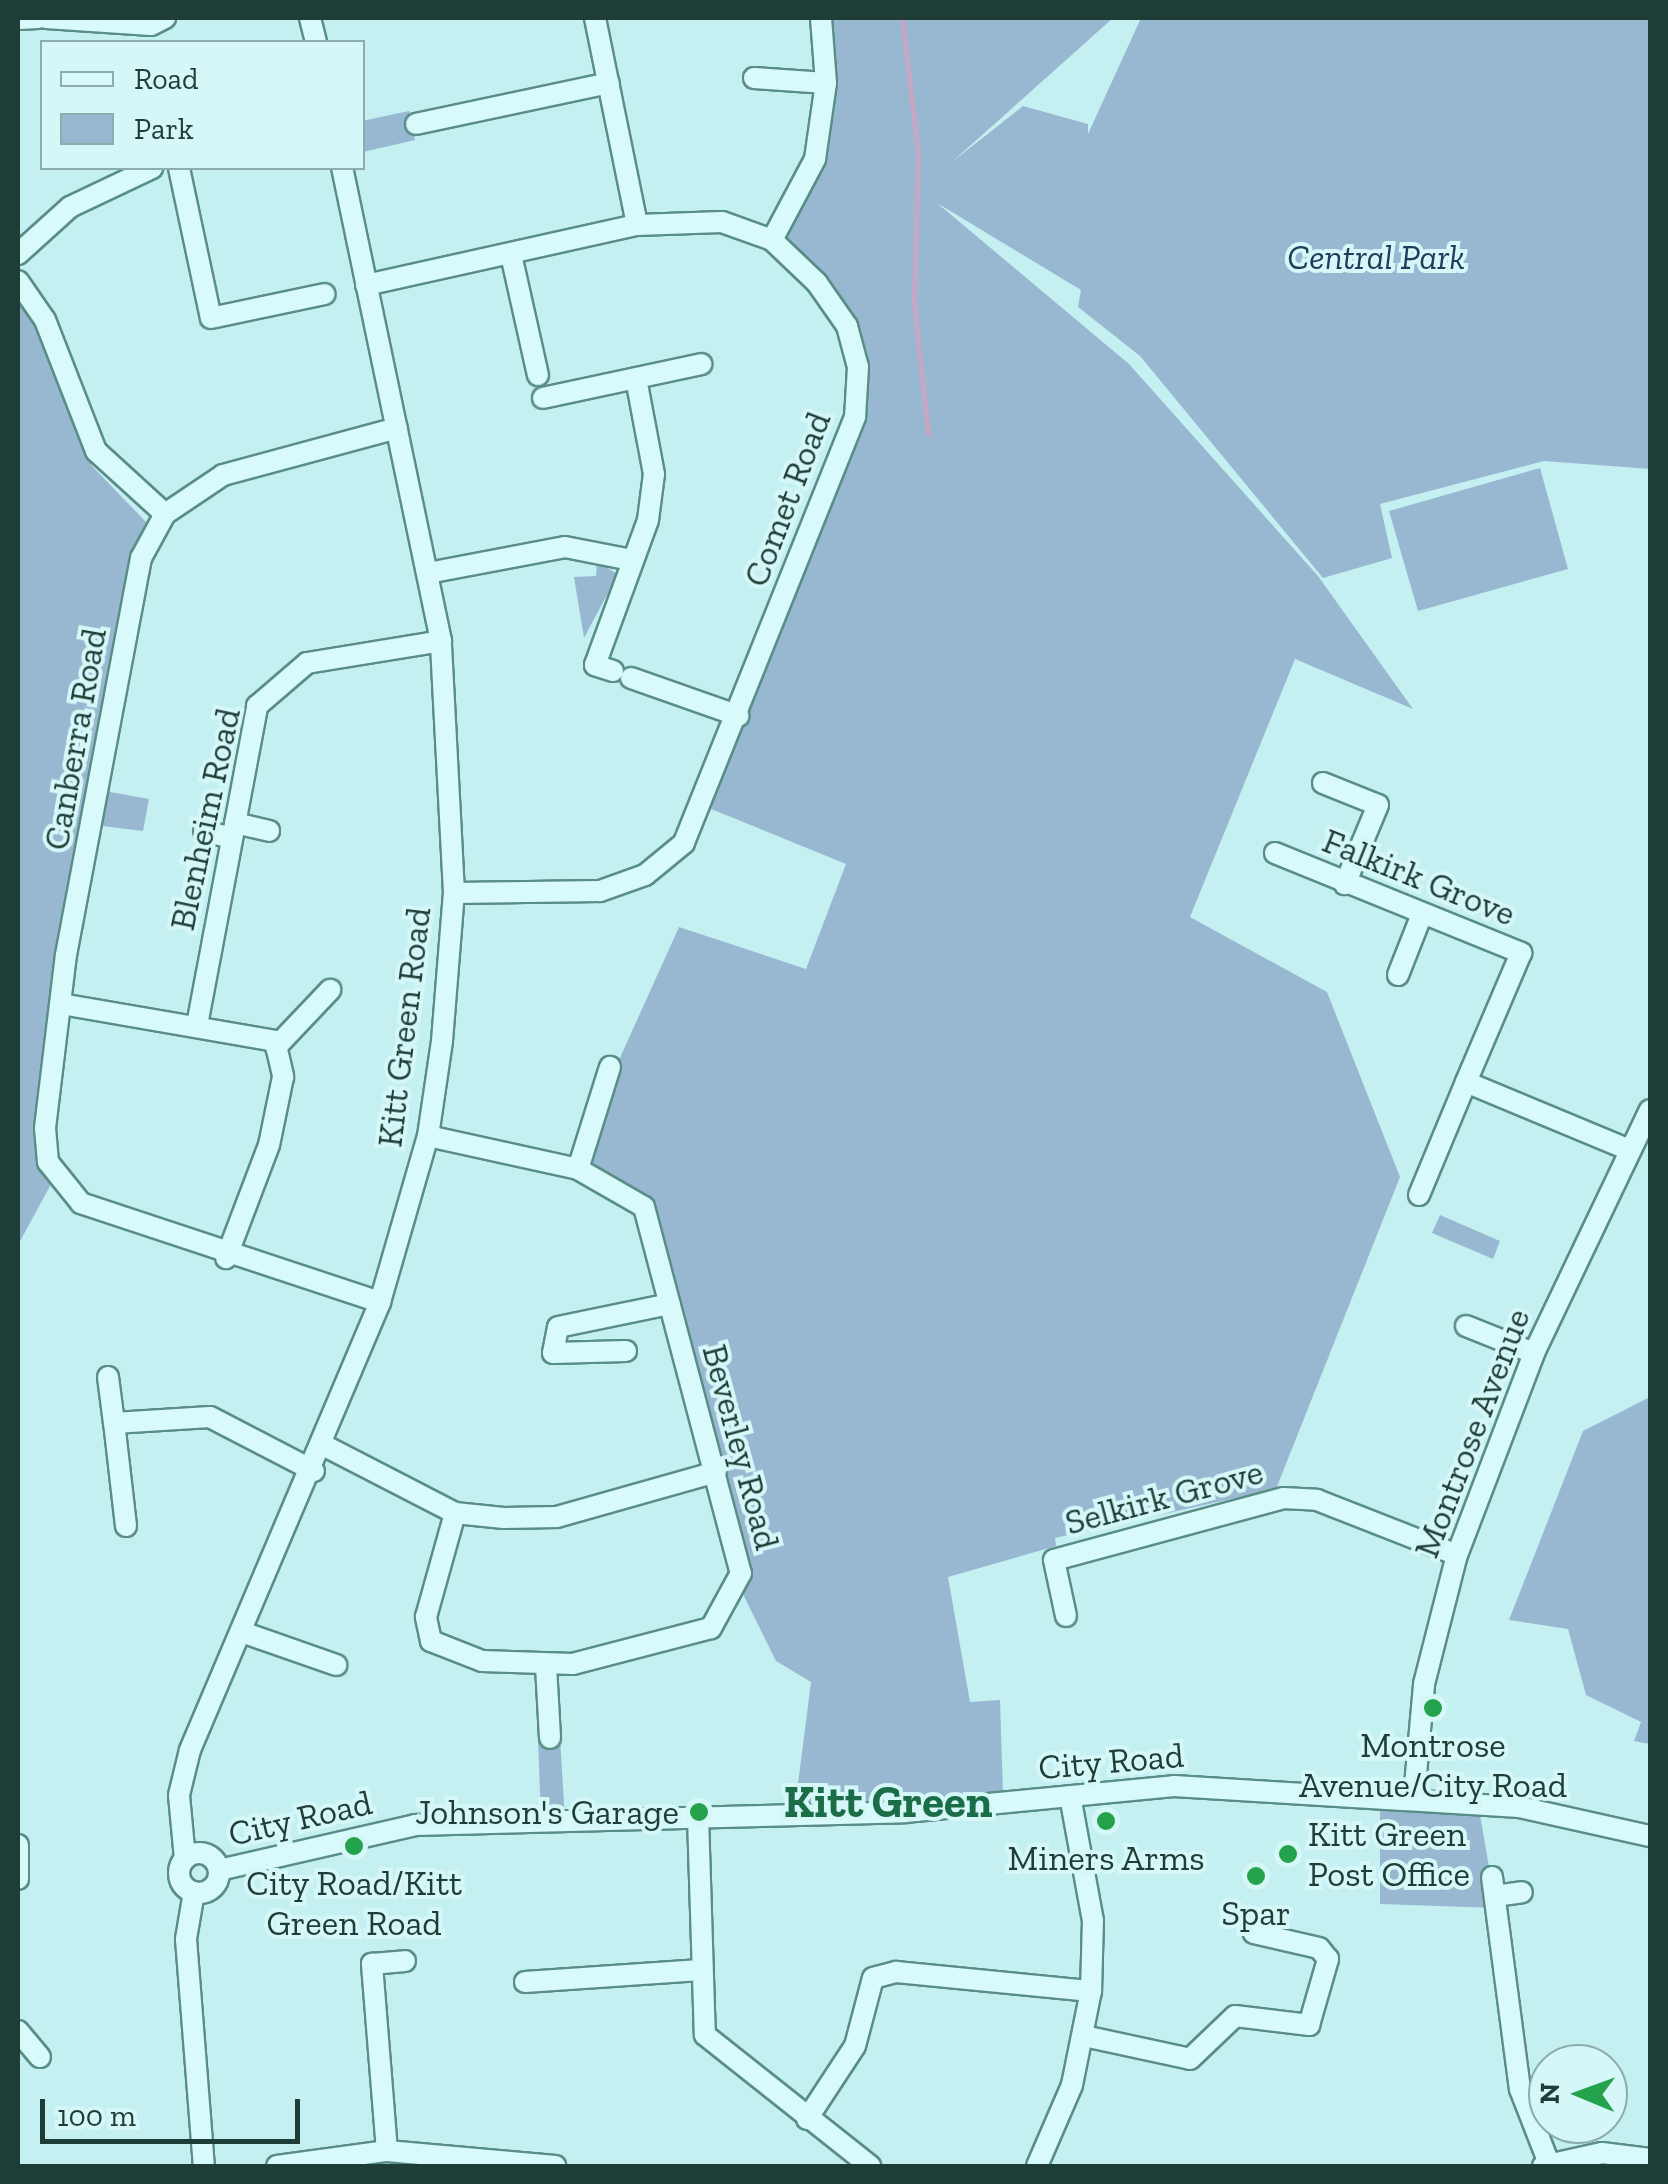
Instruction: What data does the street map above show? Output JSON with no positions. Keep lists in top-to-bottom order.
{
  "streets": {
    "street": [
      "Comet Road",
      "Canberra Road",
      "Blenheim Road",
      "Falkirk Grove",
      "Kitt Green Road",
      "Montrose Avenue",
      "Beverley Road",
      "Selkirk Grove",
      "City Road"
    ]
  },
  "crossings": [
    ["Comet Road", "Kitt Green Road"],
    ["Canberra Road", "Kitt Green Road"],
    ["Blenheim Road", "Kitt Green Road"],
    ["Kitt Green Road", "Beverley Road"],
    ["Kitt Green Road", "City Road"],
    ["Montrose Avenue", "Selkirk Grove"],
    ["Montrose Avenue", "City Road"]
  ],
  "districts": ["Kitt Green"],
  "parks": ["Central Park"],
  "places": [
    "Montrose Avenue/City Road",
    "Johnson's Garage",
    "Miners Arms",
    "City Road/Kitt Green Road",
    "Kitt Green Post Office",
    "Spar"
  ],
  "legend": ["Road", "Park"],
  "scale_bar": "100 m",
  "north": "left"
}
